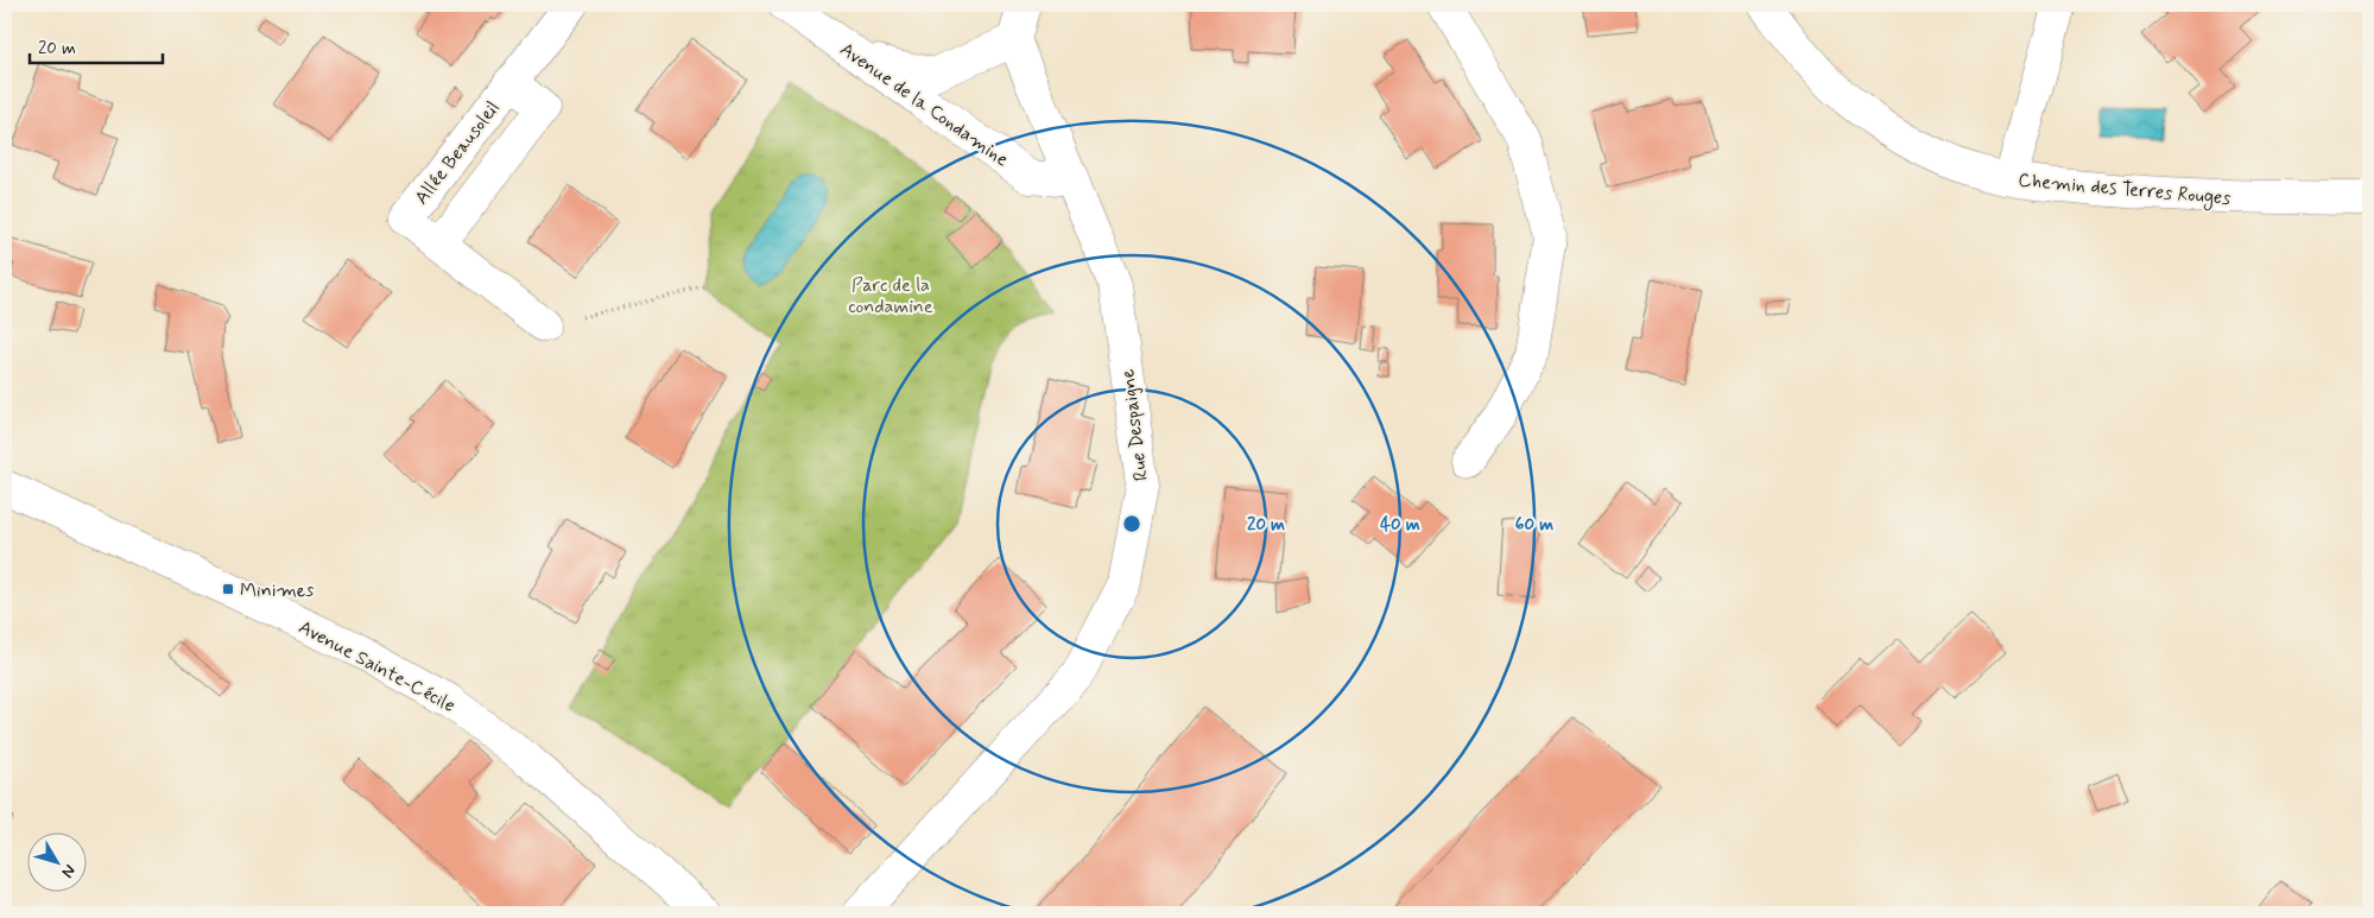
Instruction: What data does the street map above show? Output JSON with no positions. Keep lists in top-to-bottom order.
{
  "streets": {
    "street": [
      "Avenue de la Condamine",
      "Allée Beausoleil",
      "Chemin des Terres Rouges",
      "Rue Despaigne",
      "Avenue Sainte-Cécile"
    ]
  },
  "crossings": [
    ["Avenue de la Condamine", "Rue Despaigne"]
  ],
  "parks": ["Parc de la condamine"],
  "places": {
    "transit": ["Minimes"]
  },
  "scale_bar": "20 m",
  "north": "bottom right",
  "rings": ["20 m", "40 m", "60 m"]
}
